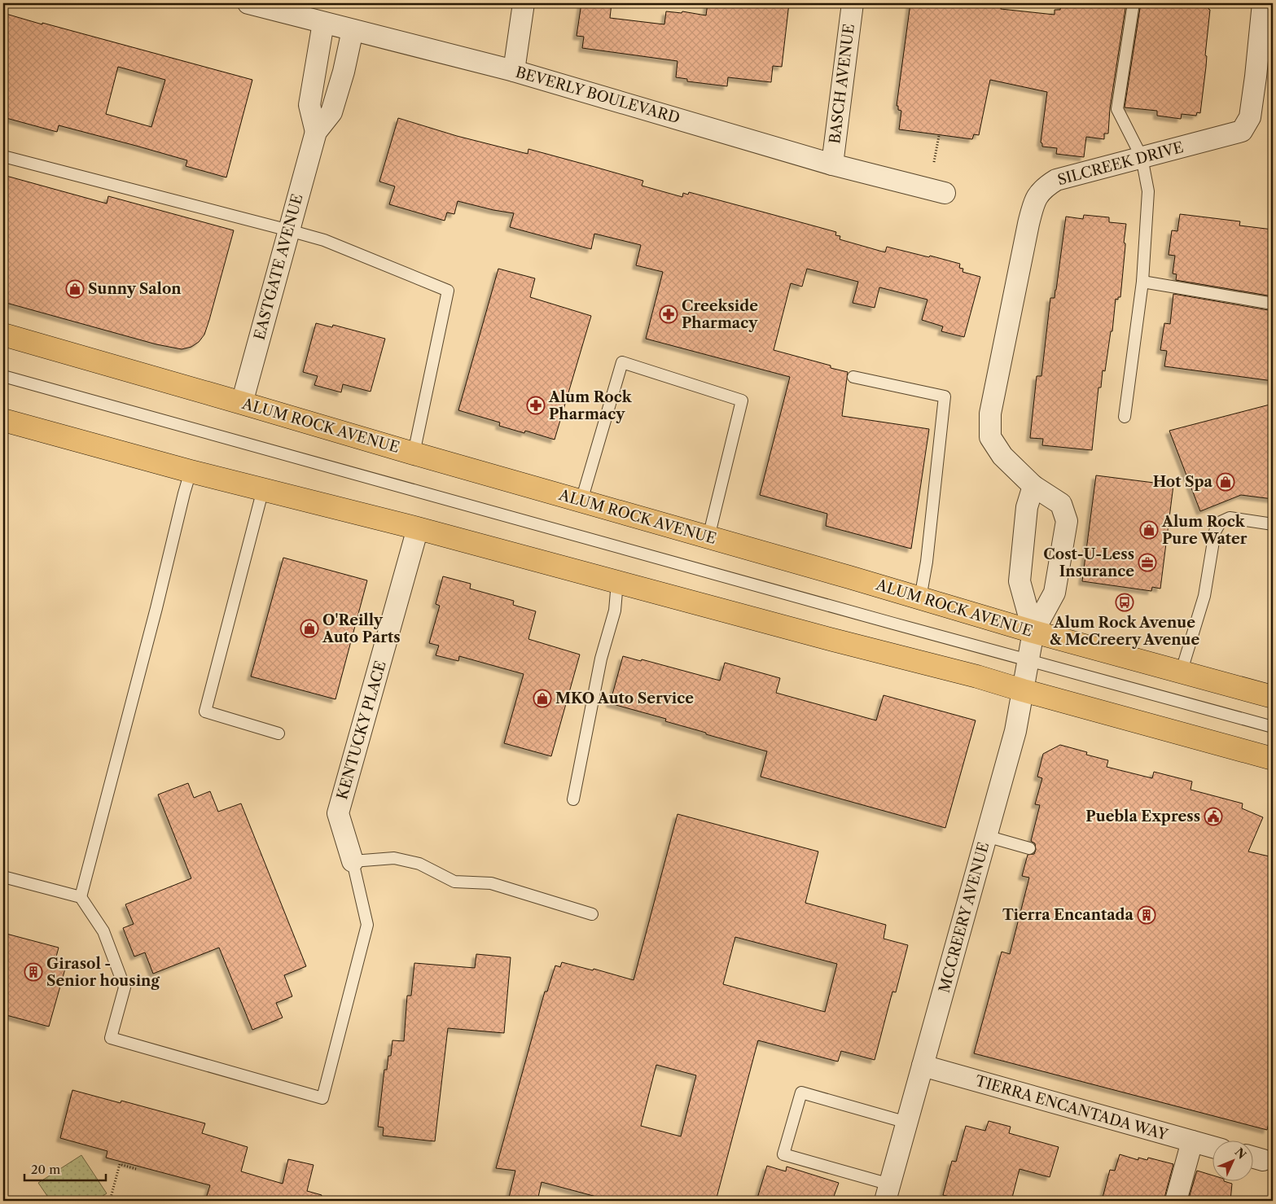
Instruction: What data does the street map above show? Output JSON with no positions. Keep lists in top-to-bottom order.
{
  "streets": {
    "main road": ["ALUM ROCK AVENUE"],
    "street": [
      "BASCH AVENUE",
      "BEVERLY BOULEVARD",
      "SILCREEK DRIVE",
      "EASTGATE AVENUE",
      "KENTUCKY PLACE",
      "MCCREERY AVENUE",
      "TIERRA ENCANTADA WAY"
    ]
  },
  "crossings": [
    ["BASCH AVENUE", "BEVERLY BOULEVARD"],
    ["BEVERLY BOULEVARD", "EASTGATE AVENUE"],
    ["SILCREEK DRIVE", "ALUM ROCK AVENUE"],
    ["SILCREEK DRIVE", "MCCREERY AVENUE"],
    ["EASTGATE AVENUE", "ALUM ROCK AVENUE"],
    ["ALUM ROCK AVENUE", "MCCREERY AVENUE"],
    ["MCCREERY AVENUE", "TIERRA ENCANTADA WAY"]
  ],
  "places": {
    "shop": [
      "Sunny Salon",
      "Hot Spa",
      "Alum Rock Pure Water",
      "O'Reilly Auto Parts",
      "MKO Auto Service"
    ],
    "pharmacy": ["Creekside Pharmacy", "Alum Rock Pharmacy"],
    "office": ["Cost-U-Less Insurance"],
    "bus stop": ["Alum Rock Avenue & McCreery Avenue"],
    "public building": ["Puebla Express"],
    "building": ["Tierra Encantada", "Girasol - Senior housing"]
  },
  "scale_bar": "20 m",
  "north": "top right"
}
